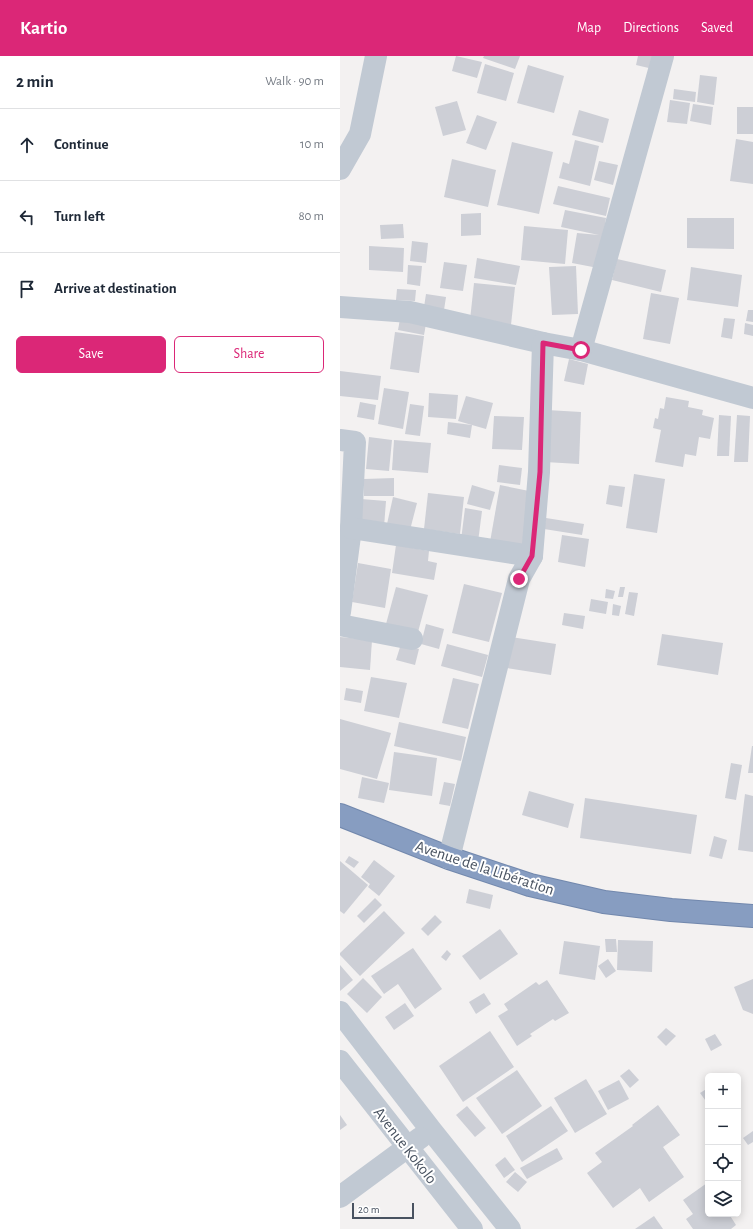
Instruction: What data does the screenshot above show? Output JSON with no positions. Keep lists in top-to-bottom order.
{
  "streets": {
    "highway": ["Avenue de la Libération"],
    "street": ["Avenue Kokolo"]
  },
  "scale_bar": "20 m",
  "page": {
    "header": "Kartio",
    "nav": ["Map", "Directions", "Saved"],
    "heading": ["2 min", "Walk · 90 m"],
    "list": [
      ["Continue", "10 m"],
      ["Turn left", "80 m"],
      "Arrive at destination"
    ],
    "buttons": ["Save", "Share"],
    "map_buttons": ["+", "−"],
    "scale": "20 m"
  }
}
